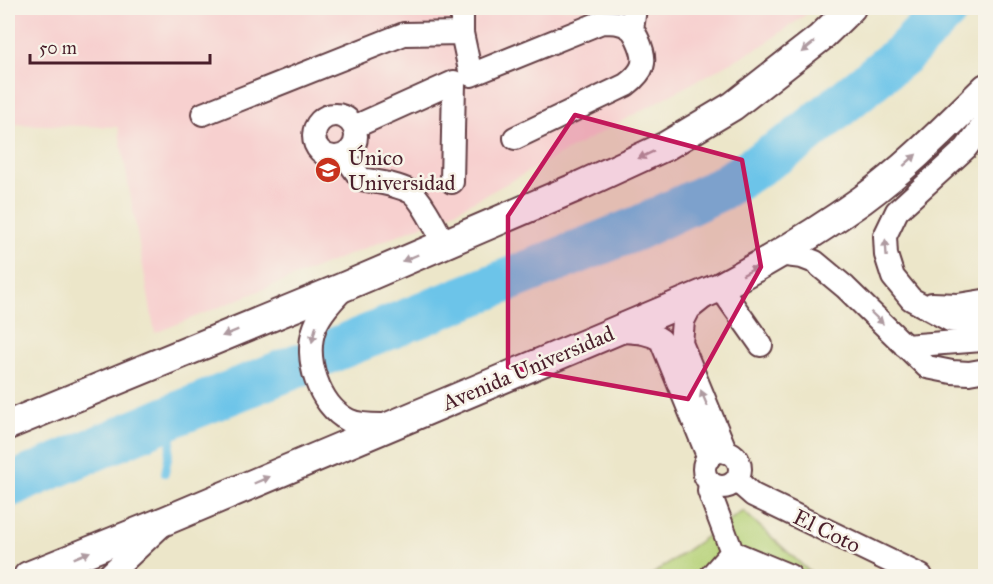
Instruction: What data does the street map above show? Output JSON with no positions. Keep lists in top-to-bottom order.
{
  "streets": {
    "main road": ["Avenida Universidad"],
    "street": ["El Coto"]
  },
  "places": {
    "school or university": ["Único Universidad"]
  },
  "scale_bar": "50 m"
}
